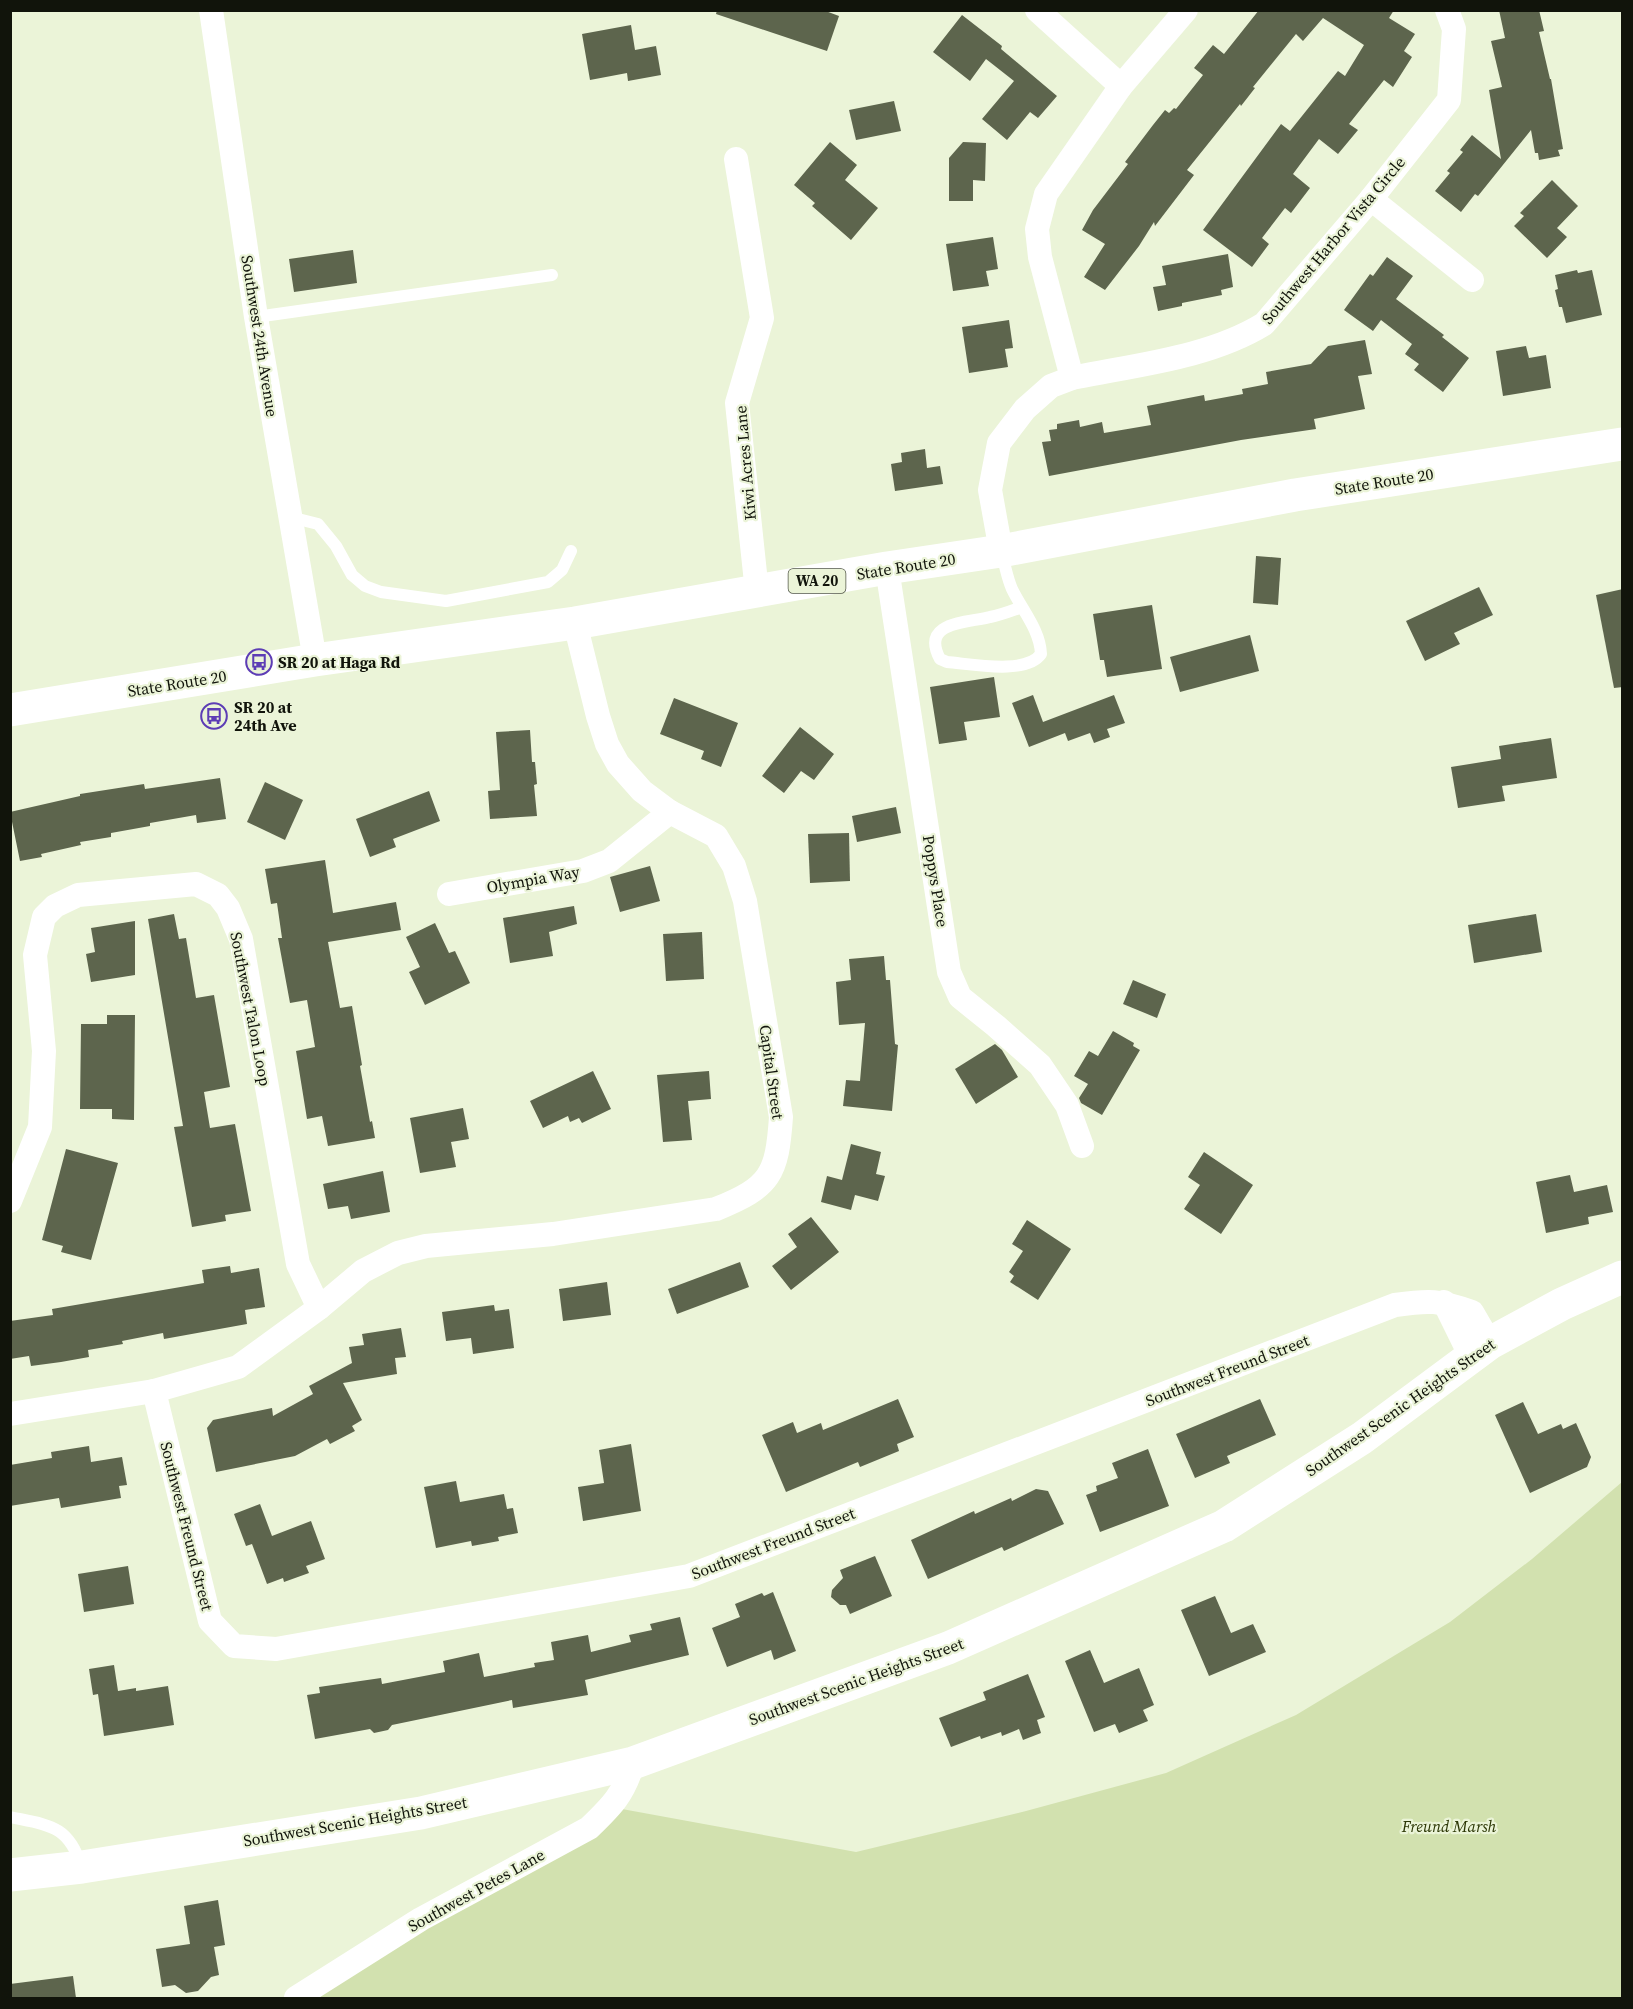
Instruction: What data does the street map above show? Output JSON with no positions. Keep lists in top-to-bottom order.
{
  "streets": {
    "street": [
      "Southwest Harbor Vista Circle",
      "Southwest 24th Avenue",
      "Kiwi Acres Lane",
      "State Route 20",
      "WA 20",
      "Olympia Way",
      "Poppys Place",
      "Southwest Talon Loop",
      "Capital Street",
      "Southwest Freund Street",
      "Southwest Scenic Heights Street",
      "Southwest Petes Lane"
    ]
  },
  "crossings": [
    ["Southwest Harbor Vista Circle", "State Route 20"],
    ["Southwest 24th Avenue", "State Route 20"],
    ["Kiwi Acres Lane", "State Route 20"],
    ["State Route 20", "Poppys Place"],
    ["State Route 20", "Capital Street"],
    ["Olympia Way", "Capital Street"],
    ["Southwest Talon Loop", "Capital Street"],
    ["Capital Street", "Southwest Freund Street"],
    ["Southwest Freund Street", "Southwest Scenic Heights Street"],
    ["Southwest Scenic Heights Street", "Southwest Petes Lane"]
  ],
  "parks": ["Freund Marsh"],
  "places": {
    "bus stop": ["SR 20 at Haga Rd", "SR 20 at 24th Ave"]
  }
}
